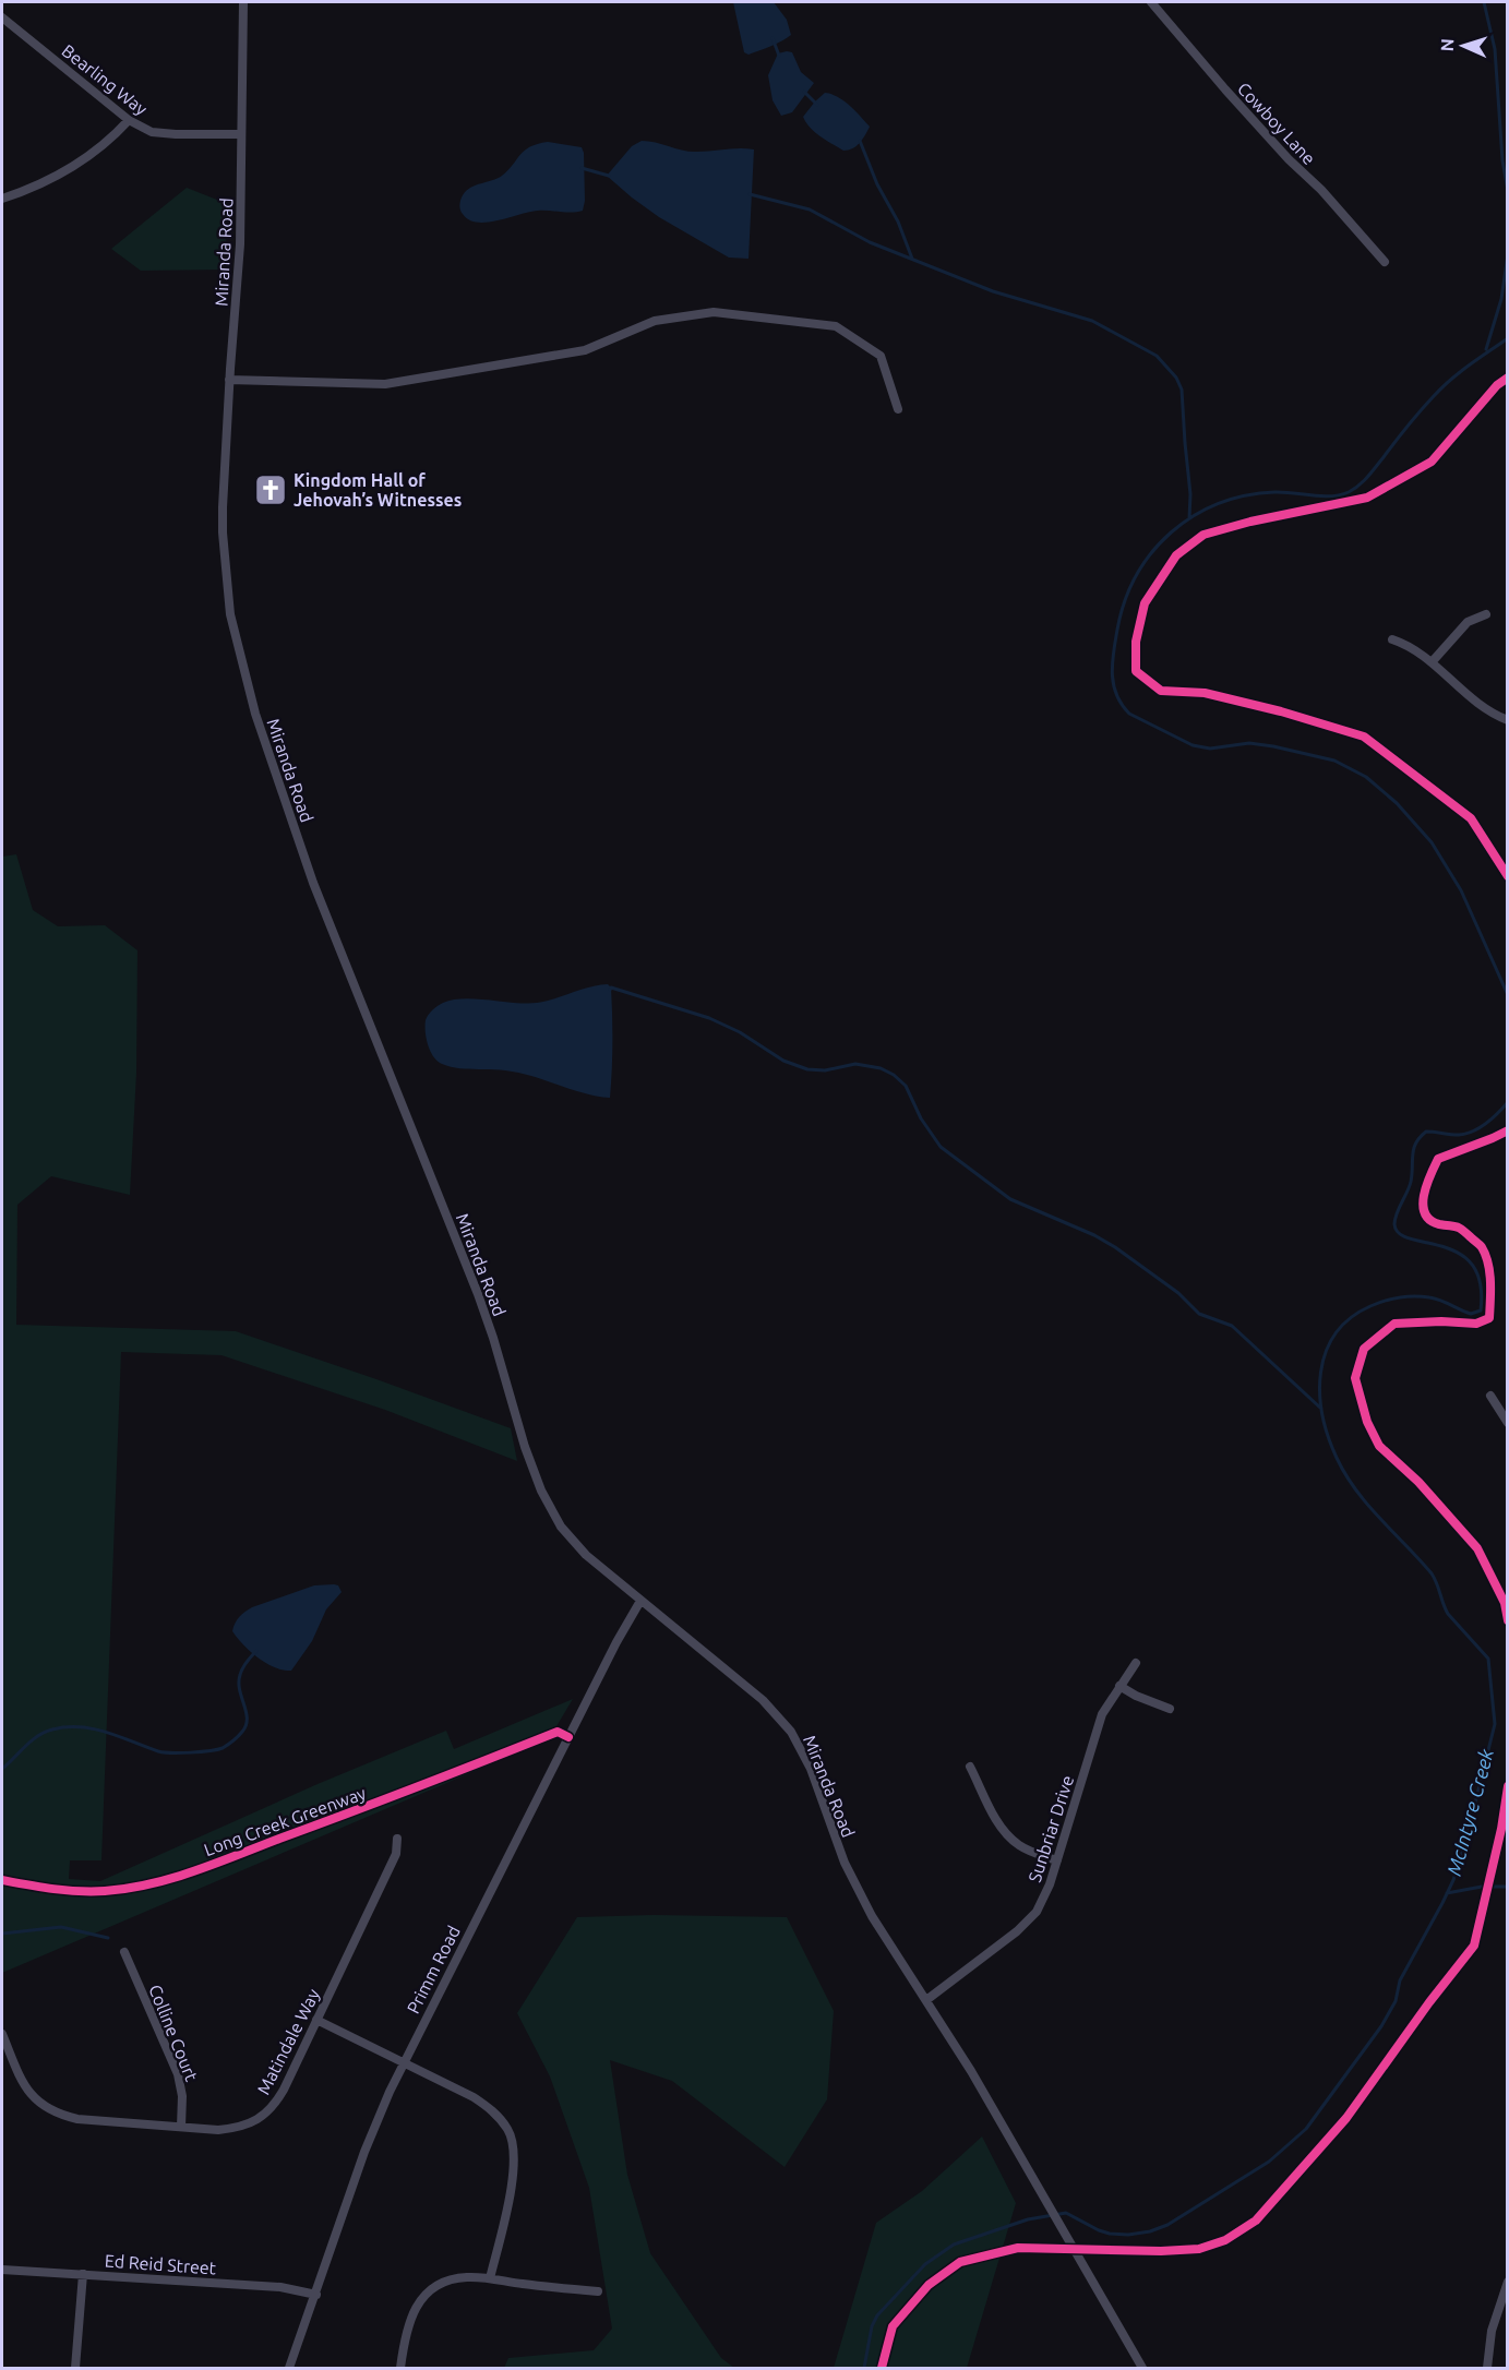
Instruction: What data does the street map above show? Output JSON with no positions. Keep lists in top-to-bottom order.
{
  "streets": {
    "street": [
      "Bearling Way",
      "Cowboy Lane",
      "Miranda Road",
      "Sunbriar Drive",
      "Primm Road",
      "Colline Court",
      "Matindale Way",
      "Ed Reid Street"
    ],
    "cycle path": ["Long Creek Greenway"]
  },
  "crossings": [
    ["Bearling Way", "Miranda Road"],
    ["Miranda Road", "Sunbriar Drive"],
    ["Miranda Road", "Primm Road"],
    ["Primm Road", "Ed Reid Street"],
    ["Colline Court", "Matindale Way"]
  ],
  "water": ["McIntyre Creek"],
  "places": {
    "church": ["Kingdom Hall of Jehovah’s Witnesses"]
  },
  "north": "left"
}
